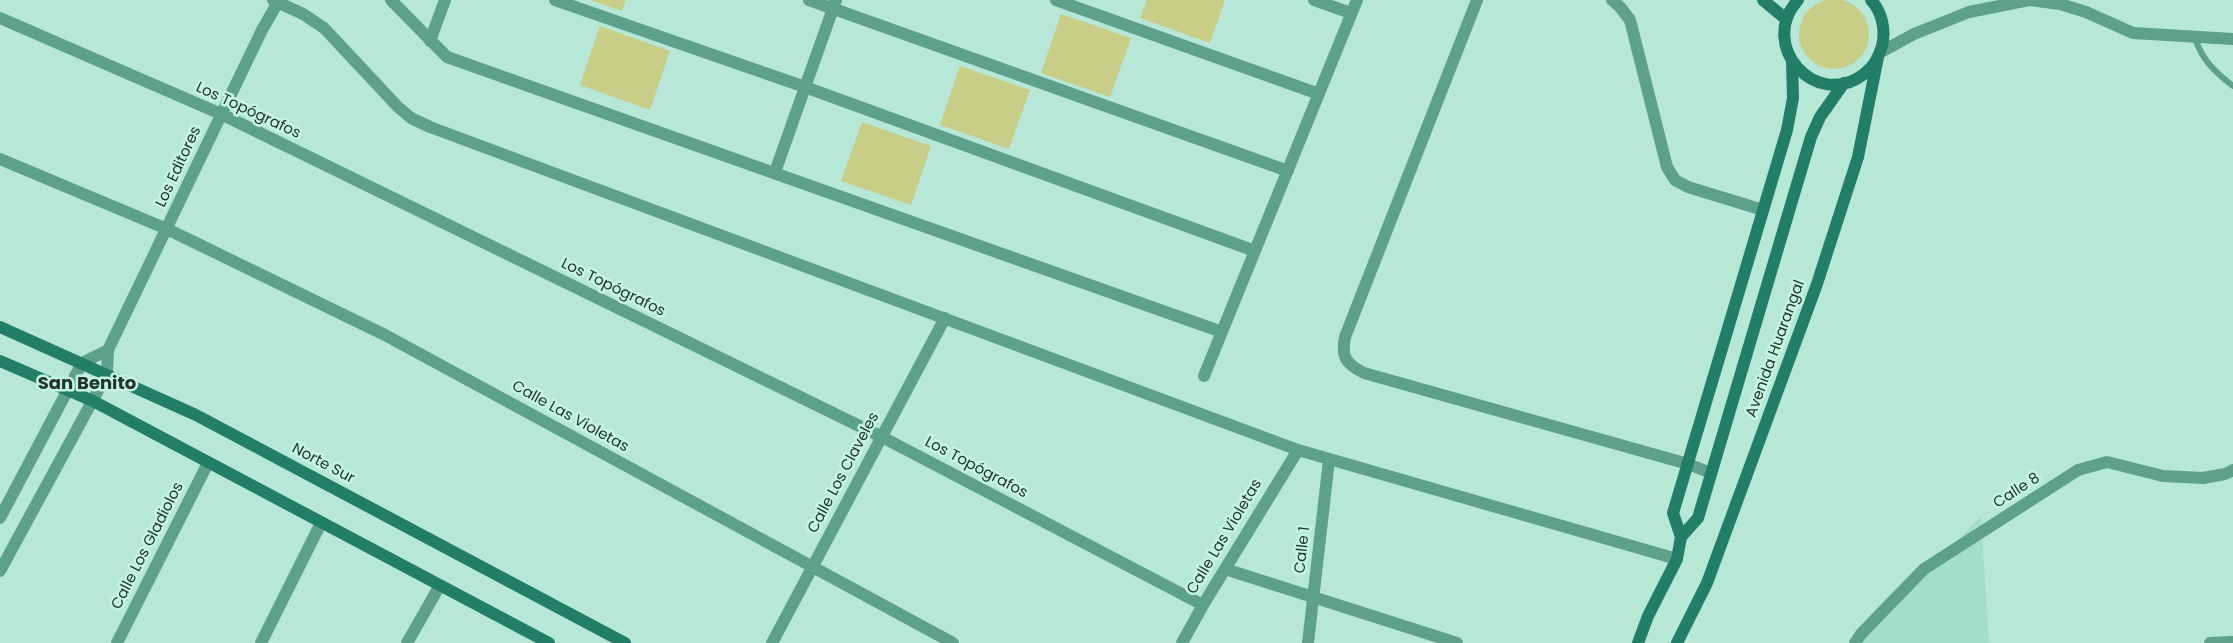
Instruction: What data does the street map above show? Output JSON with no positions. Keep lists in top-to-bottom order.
{
  "streets": {
    "street": [
      "Los Topógrafos",
      "Los Editores",
      "Avenida Huarangal",
      "Calle Las Violetas",
      "Norte Sur",
      "Calle Los Claveles",
      "Calle 8",
      "Calle Los Gladiolos",
      "Calle 1"
    ]
  },
  "crossings": [
    ["Los Topógrafos", "Los Editores"],
    ["Los Topógrafos", "Calle Las Violetas"],
    ["Los Topógrafos", "Calle Los Claveles"],
    ["Los Editores", "Calle Las Violetas"],
    ["Los Editores", "Norte Sur"],
    ["Calle Las Violetas", "Calle Los Claveles"]
  ],
  "districts": ["San Benito"]
}
